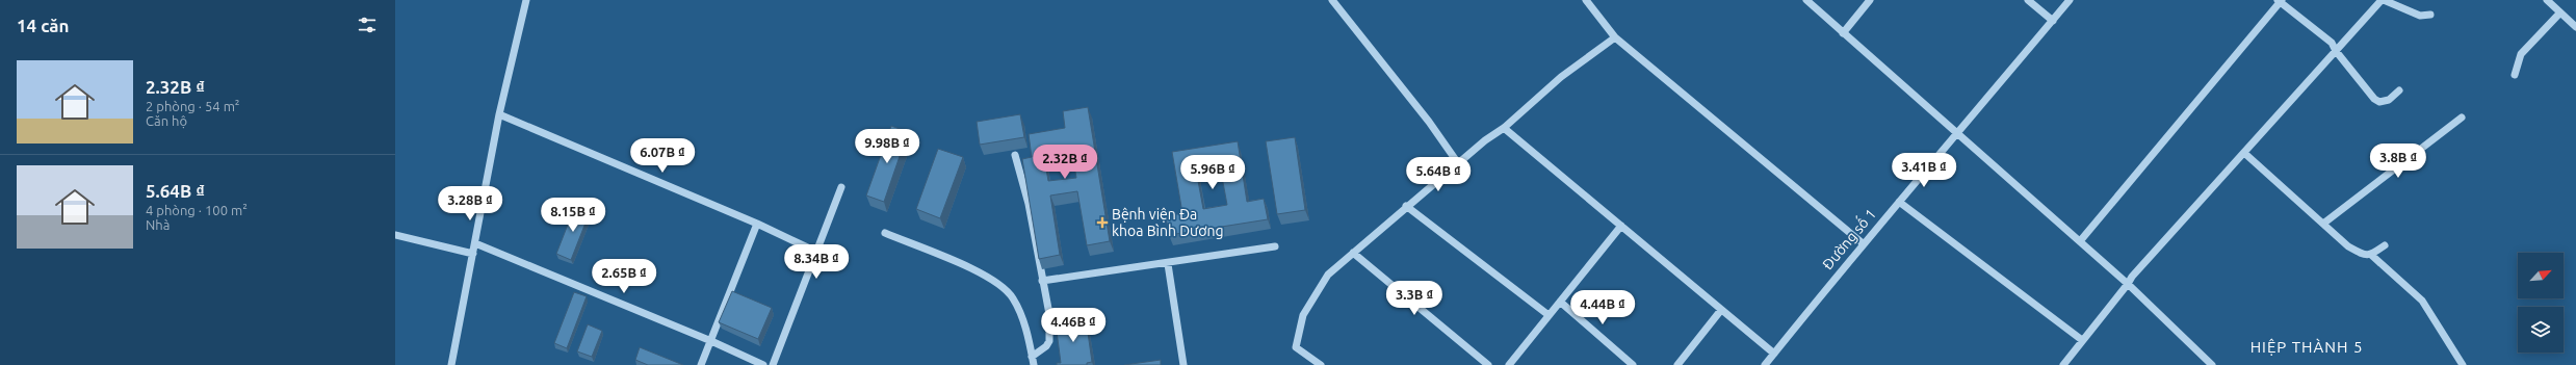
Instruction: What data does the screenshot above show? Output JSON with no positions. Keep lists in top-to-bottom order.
{
  "streets": {
    "street": ["Đường số 1"]
  },
  "districts": ["HIỆP THÀNH 5"],
  "places": {
    "health": ["Bệnh viện Đa khoa Bình Dương"]
  },
  "north": "top right",
  "page": {
    "heading": "14 căn",
    "list": [
      {
        "name": "2.32B ₫",
        "note": "2 phòng · 54 m² · Căn hộ"
      },
      {
        "name": "5.64B ₫",
        "note": "4 phòng · 100 m² · Nhà"
      }
    ],
    "price": [
      "9.98B ₫",
      "6.07B ₫",
      "3.8B ₫",
      "2.32B ₫",
      "3.41B ₫",
      "5.96B ₫",
      "5.64B ₫",
      "3.28B ₫",
      "8.15B ₫",
      "8.34B ₫",
      "2.65B ₫",
      "3.3B ₫",
      "4.44B ₫",
      "4.46B ₫"
    ]
  }
}
